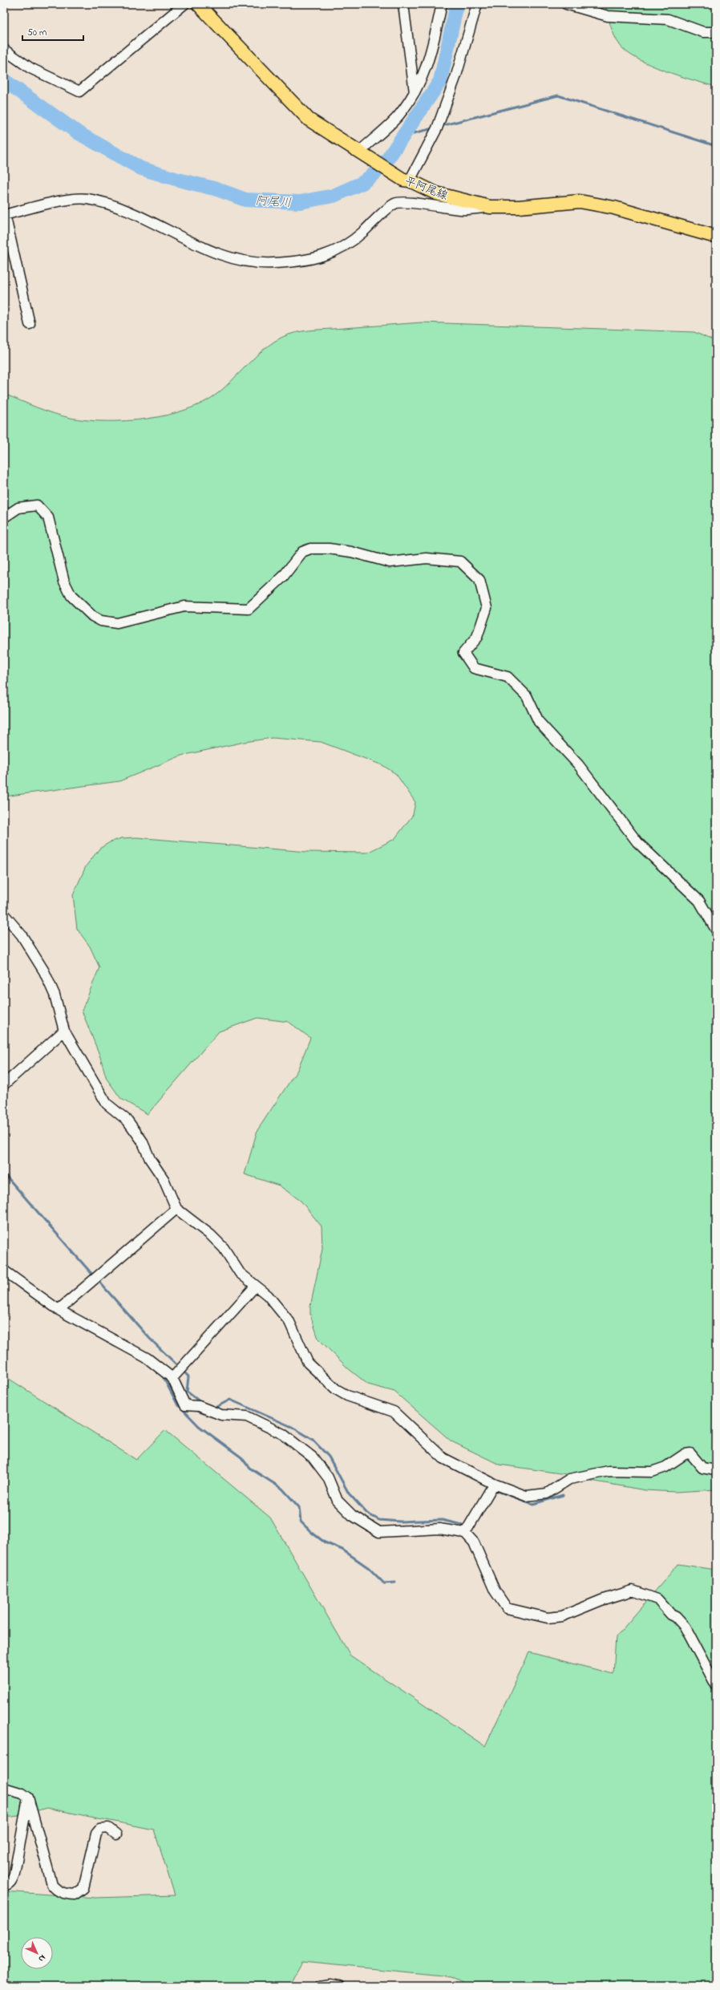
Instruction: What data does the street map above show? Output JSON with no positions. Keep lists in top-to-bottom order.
{
  "streets": {
    "main road": ["平阿尾線"]
  },
  "water": ["阿尾川"],
  "scale_bar": "50 m",
  "north": "bottom right"
}
